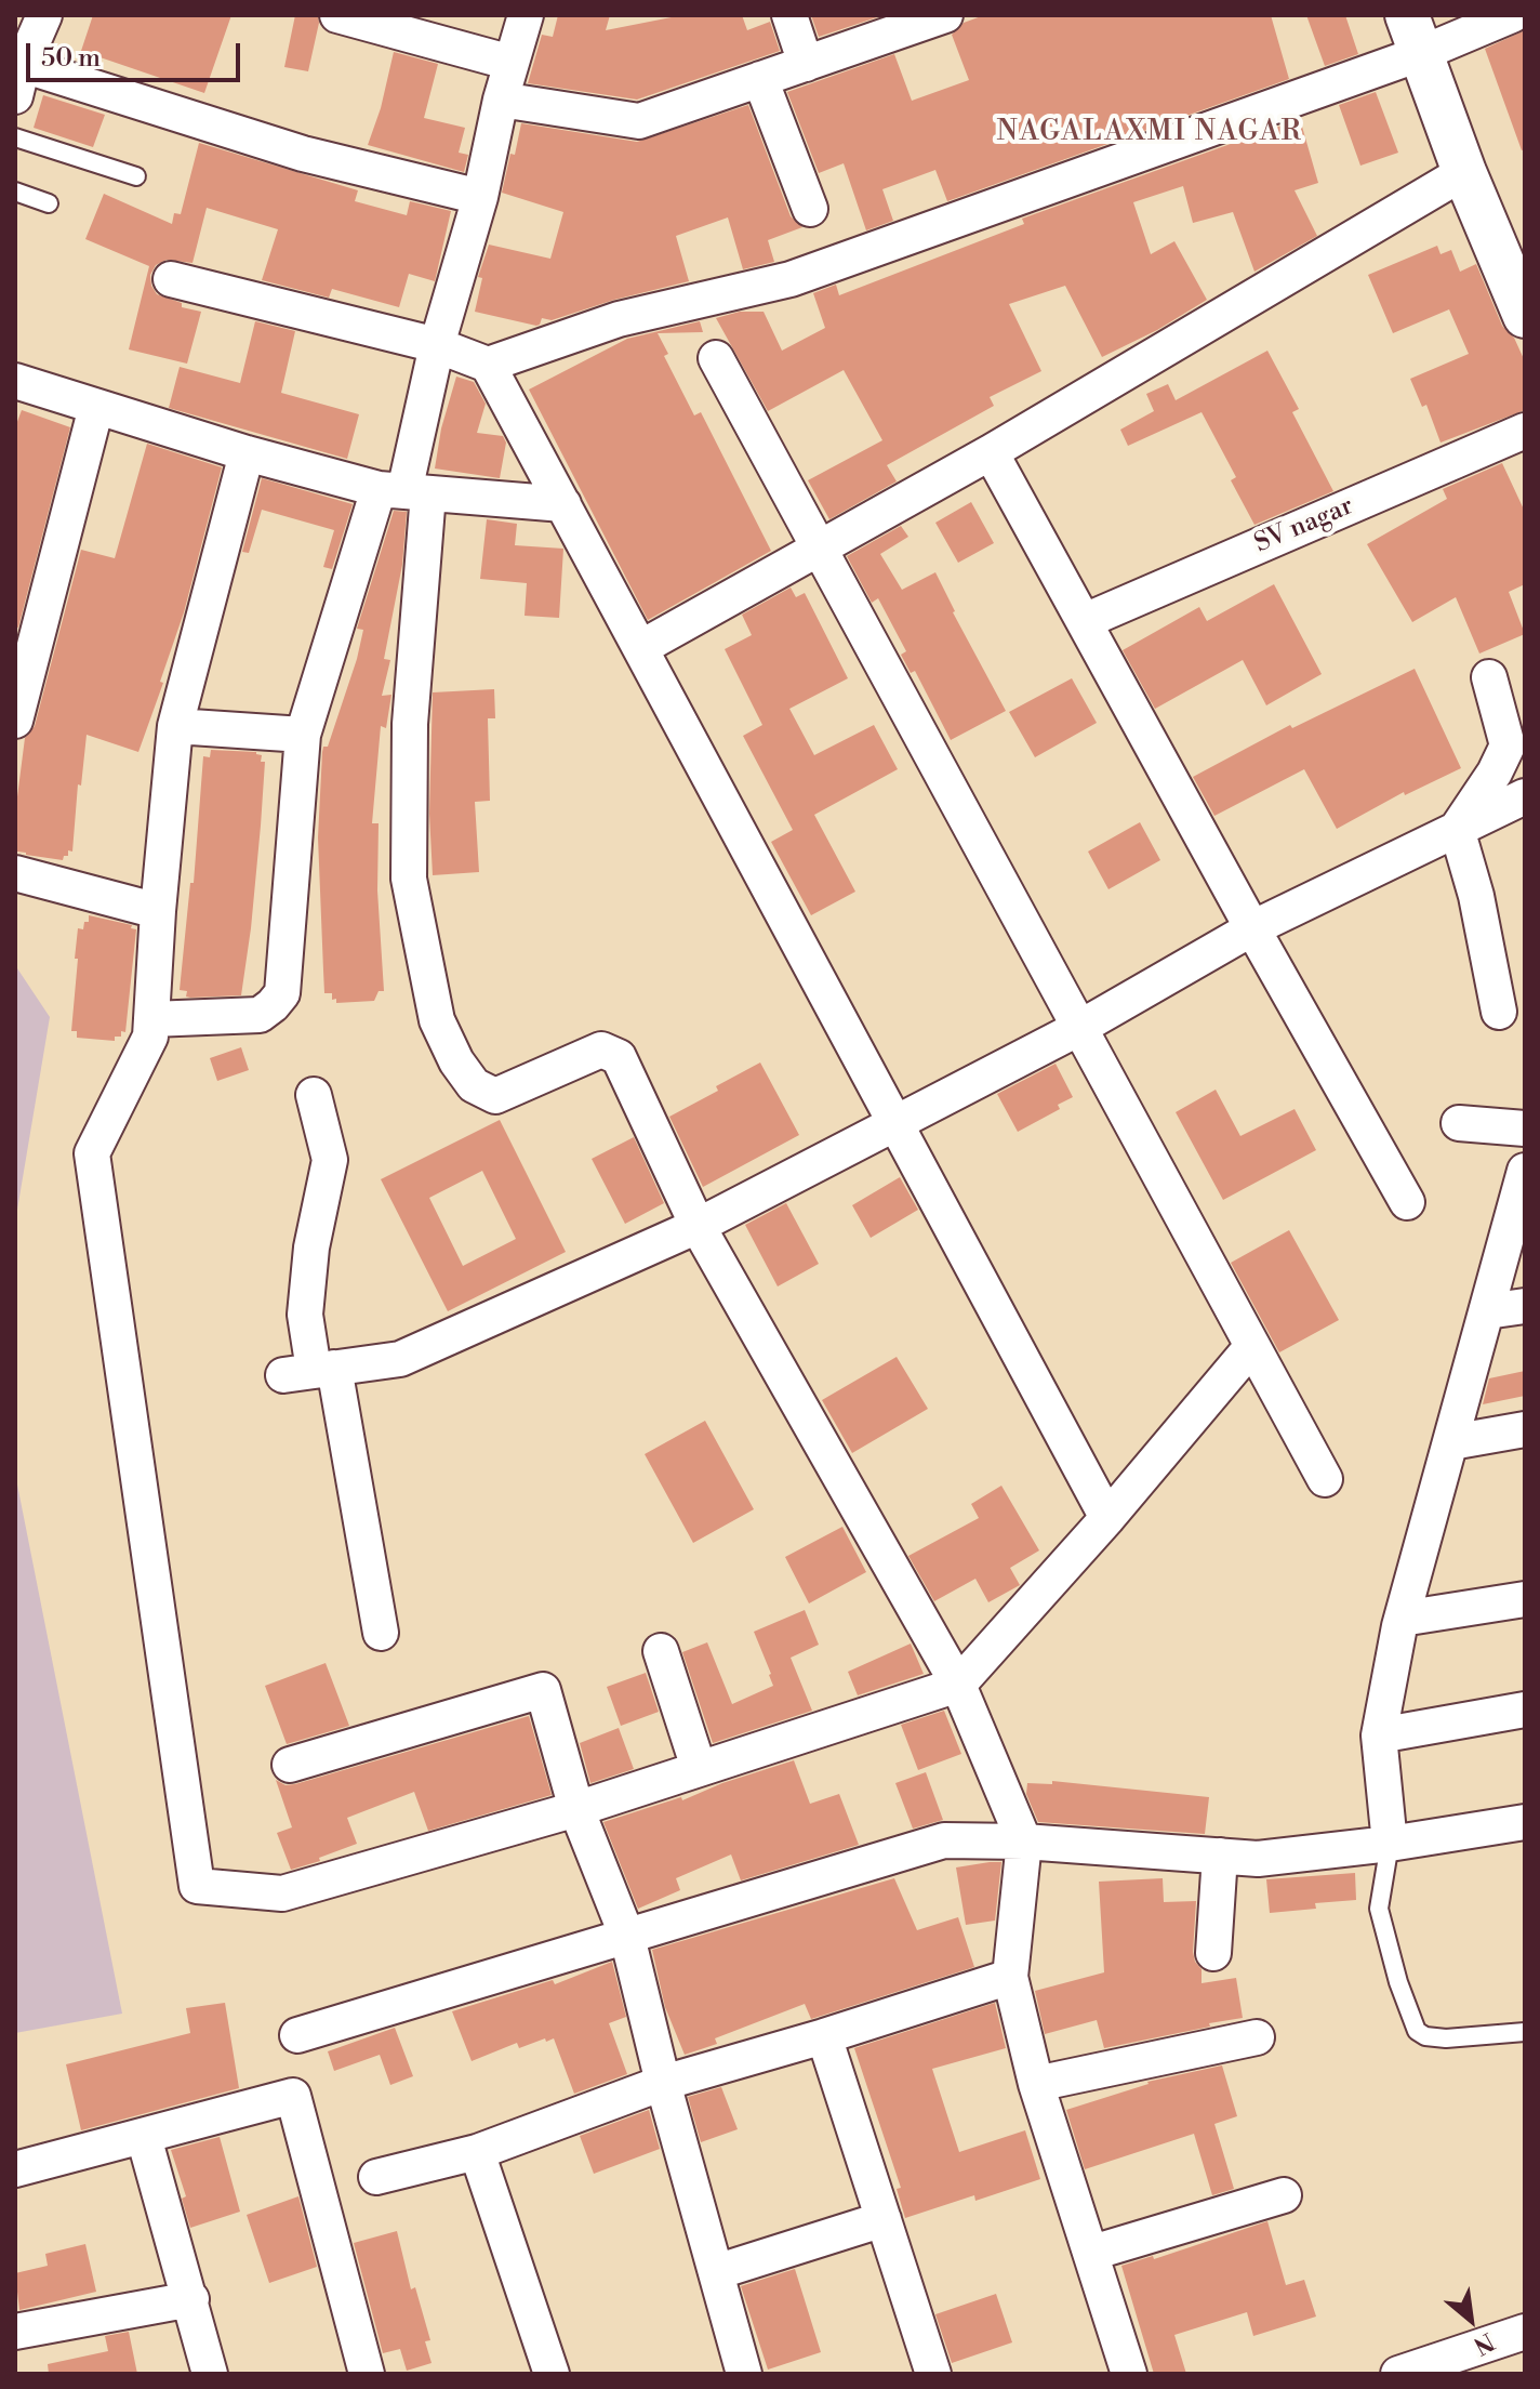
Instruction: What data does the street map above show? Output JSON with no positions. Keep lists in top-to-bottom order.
{
  "streets": {
    "street": ["SV nagar"]
  },
  "districts": ["NAGALAXMI NAGAR"],
  "scale_bar": "50 m",
  "north": "bottom right"
}
